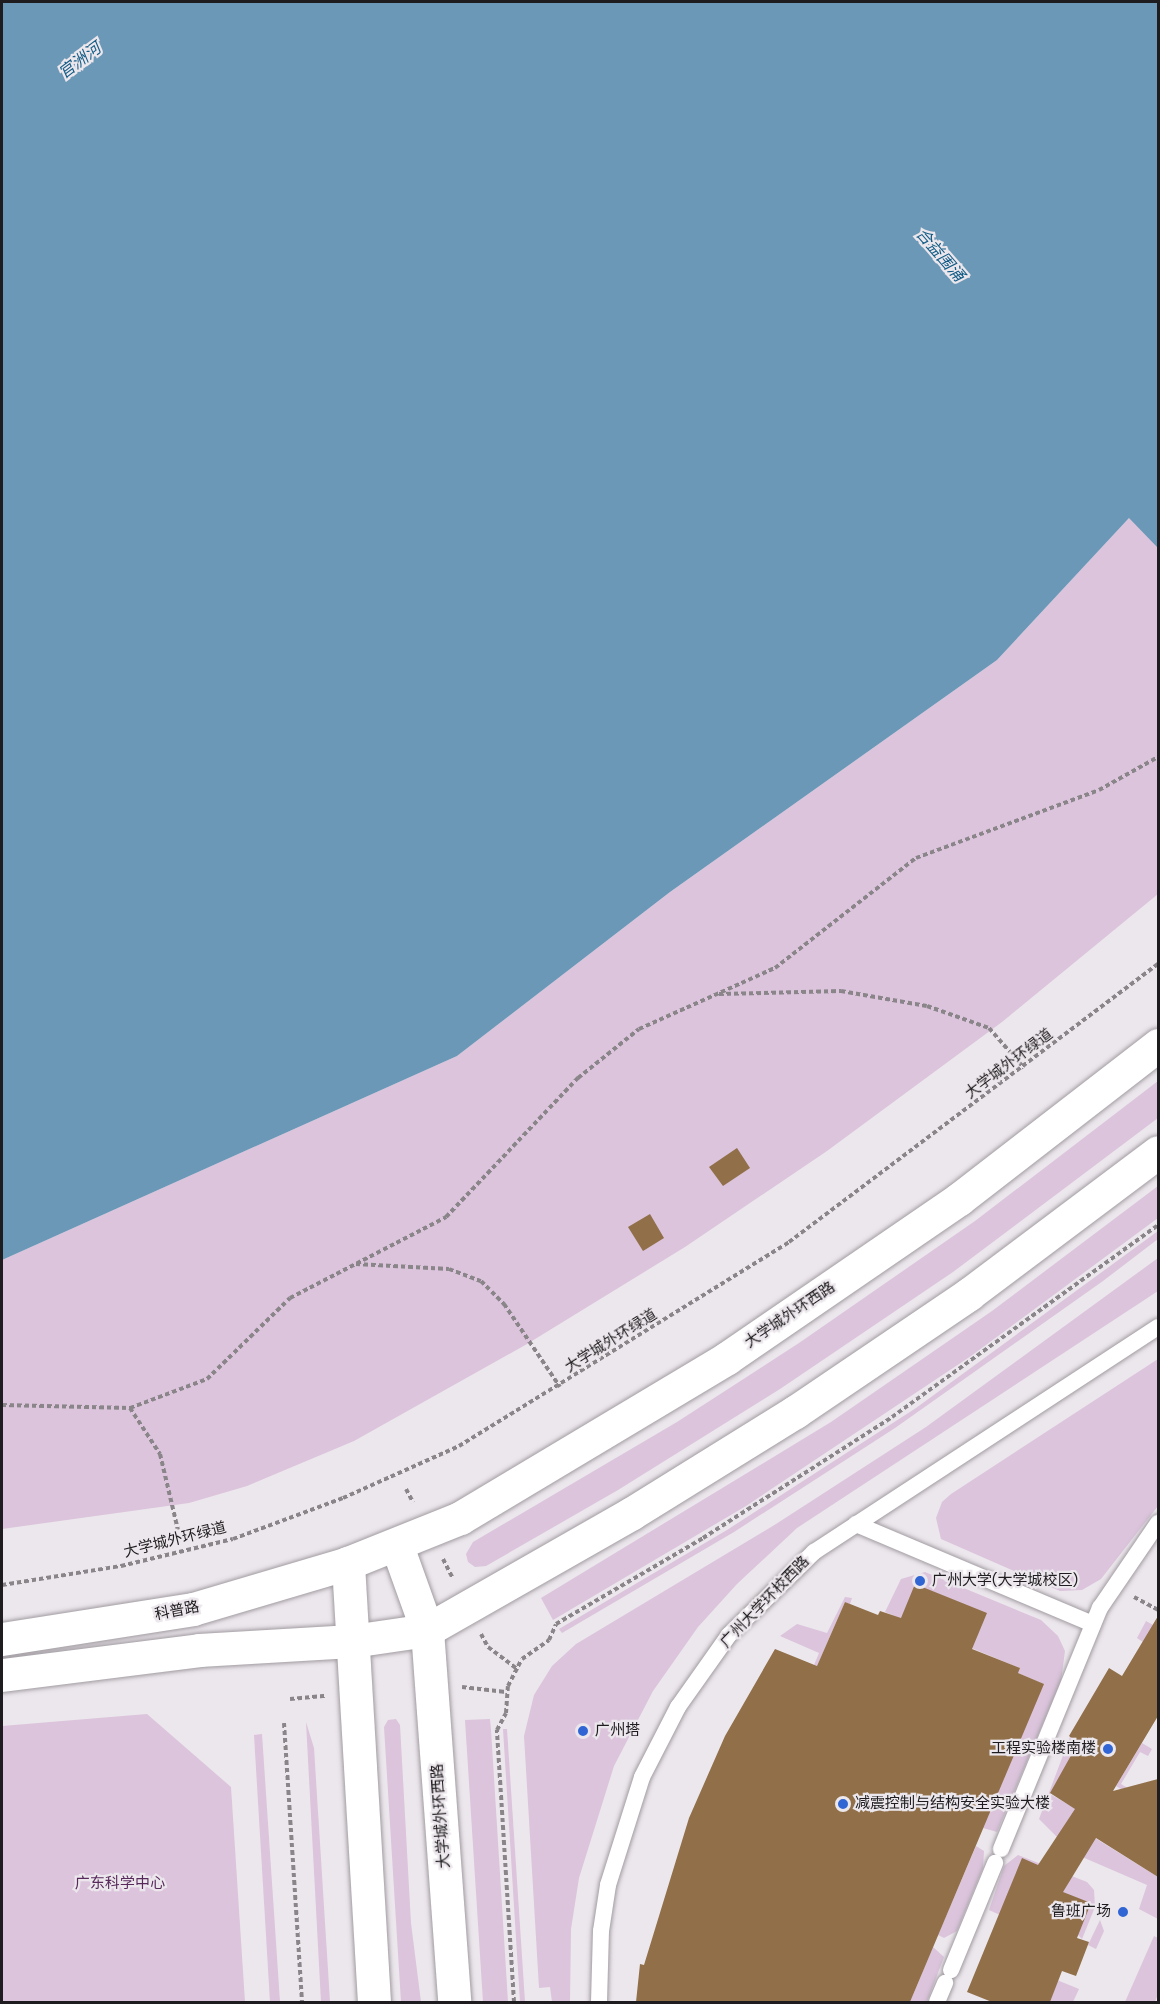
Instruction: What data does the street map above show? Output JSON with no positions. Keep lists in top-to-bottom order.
{
  "streets": {
    "main road": ["大学城外环西路", "科普路"],
    "lane": ["广州大学环校西路"],
    "path": ["大学城外环绿道"]
  },
  "crossings": [
    ["大学城外环西路", "科普路"]
  ],
  "water": ["官洲河", "合益围涌"],
  "parks": ["广东科学中心"],
  "places": [
    "广州大学(大学城校区)",
    "广州塔",
    "工程实验楼南楼",
    "减震控制与结构安全实验大楼",
    "鲁班广场"
  ]
}
